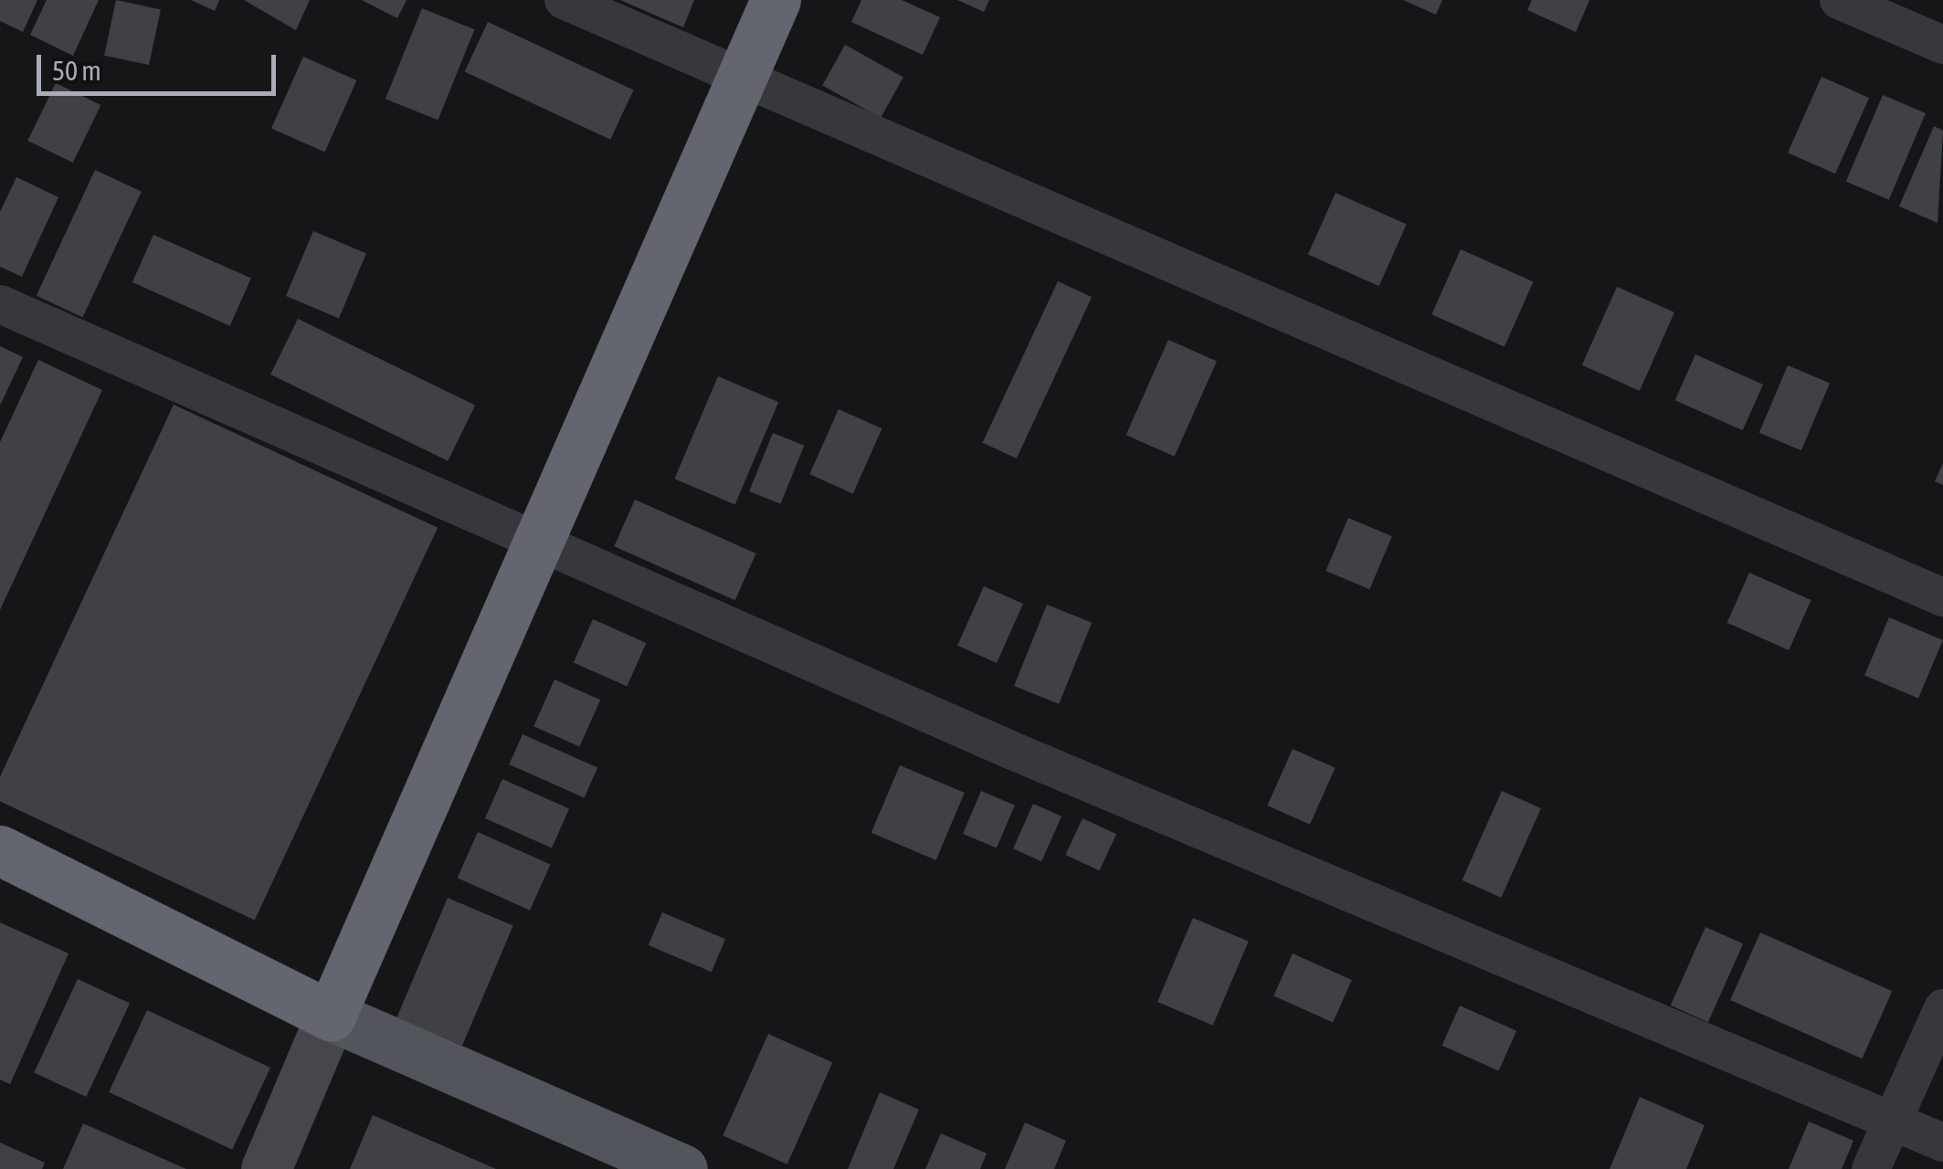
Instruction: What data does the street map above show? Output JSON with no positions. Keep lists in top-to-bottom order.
{
  "scale_bar": "50 m"
}
